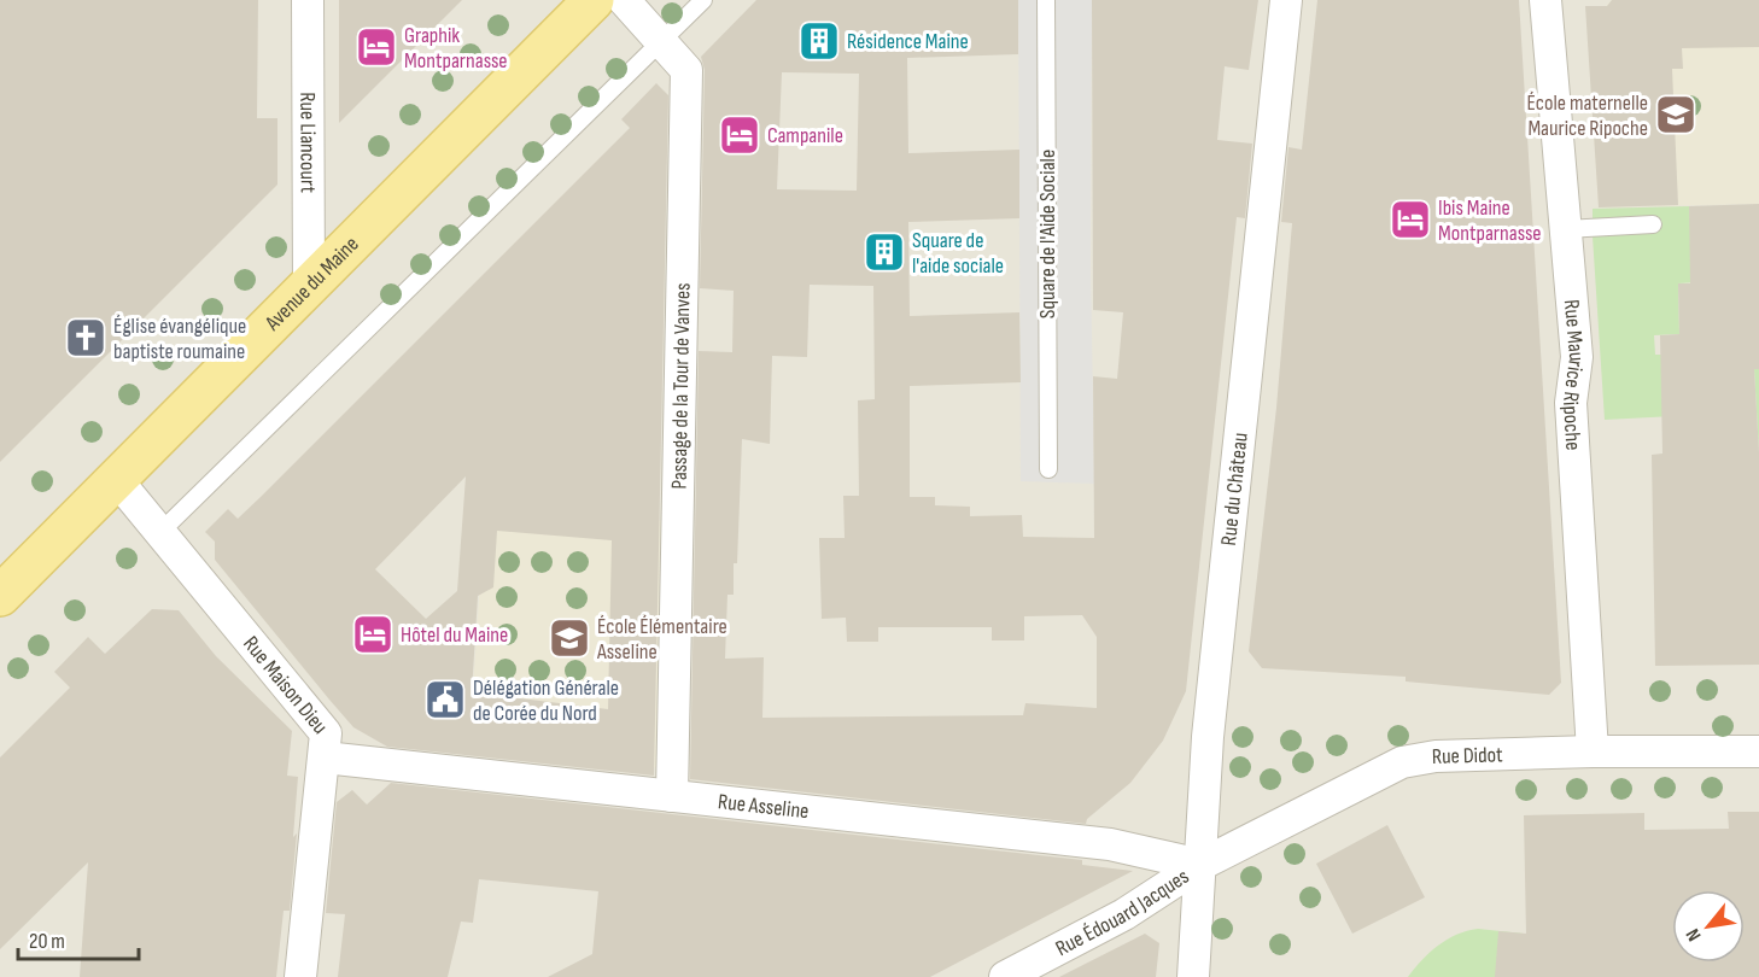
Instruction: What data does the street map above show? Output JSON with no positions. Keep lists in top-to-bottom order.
{
  "streets": {
    "main road": ["Avenue du Maine"],
    "street": [
      "Rue Liancourt",
      "Rue Maurice Ripoche",
      "Passage de la Tour de Vanves",
      "Rue du Château",
      "Rue Maison Dieu",
      "Rue Didot",
      "Rue Asseline",
      "Rue Édouard Jacques"
    ],
    "lane": ["Square de l'Aide Sociale"]
  },
  "crossings": [
    ["Rue Liancourt", "Avenue du Maine"],
    ["Avenue du Maine", "Rue Maison Dieu"],
    ["Rue Maurice Ripoche", "Rue Didot"],
    ["Passage de la Tour de Vanves", "Rue Asseline"],
    ["Rue du Château", "Rue Didot"],
    ["Rue du Château", "Rue Asseline"],
    ["Rue du Château", "Rue Édouard Jacques"],
    ["Rue Maison Dieu", "Rue Asseline"],
    ["Rue Didot", "Rue Asseline"],
    ["Rue Didot", "Rue Édouard Jacques"],
    ["Rue Asseline", "Rue Édouard Jacques"]
  ],
  "places": {
    "building": ["Résidence Maine", "Square de l'aide sociale"],
    "hotel": [
      "Graphik Montparnasse",
      "Campanile",
      "Ibis Maine Montparnasse",
      "Hôtel du Maine"
    ],
    "school or university": ["École maternelle Maurice Ripoche", "École Élémentaire Asseline"],
    "church": ["Église évangélique baptiste roumaine"],
    "public building": ["Délégation Générale de Corée du Nord"]
  },
  "scale_bar": "20 m",
  "north": "bottom left"
}
